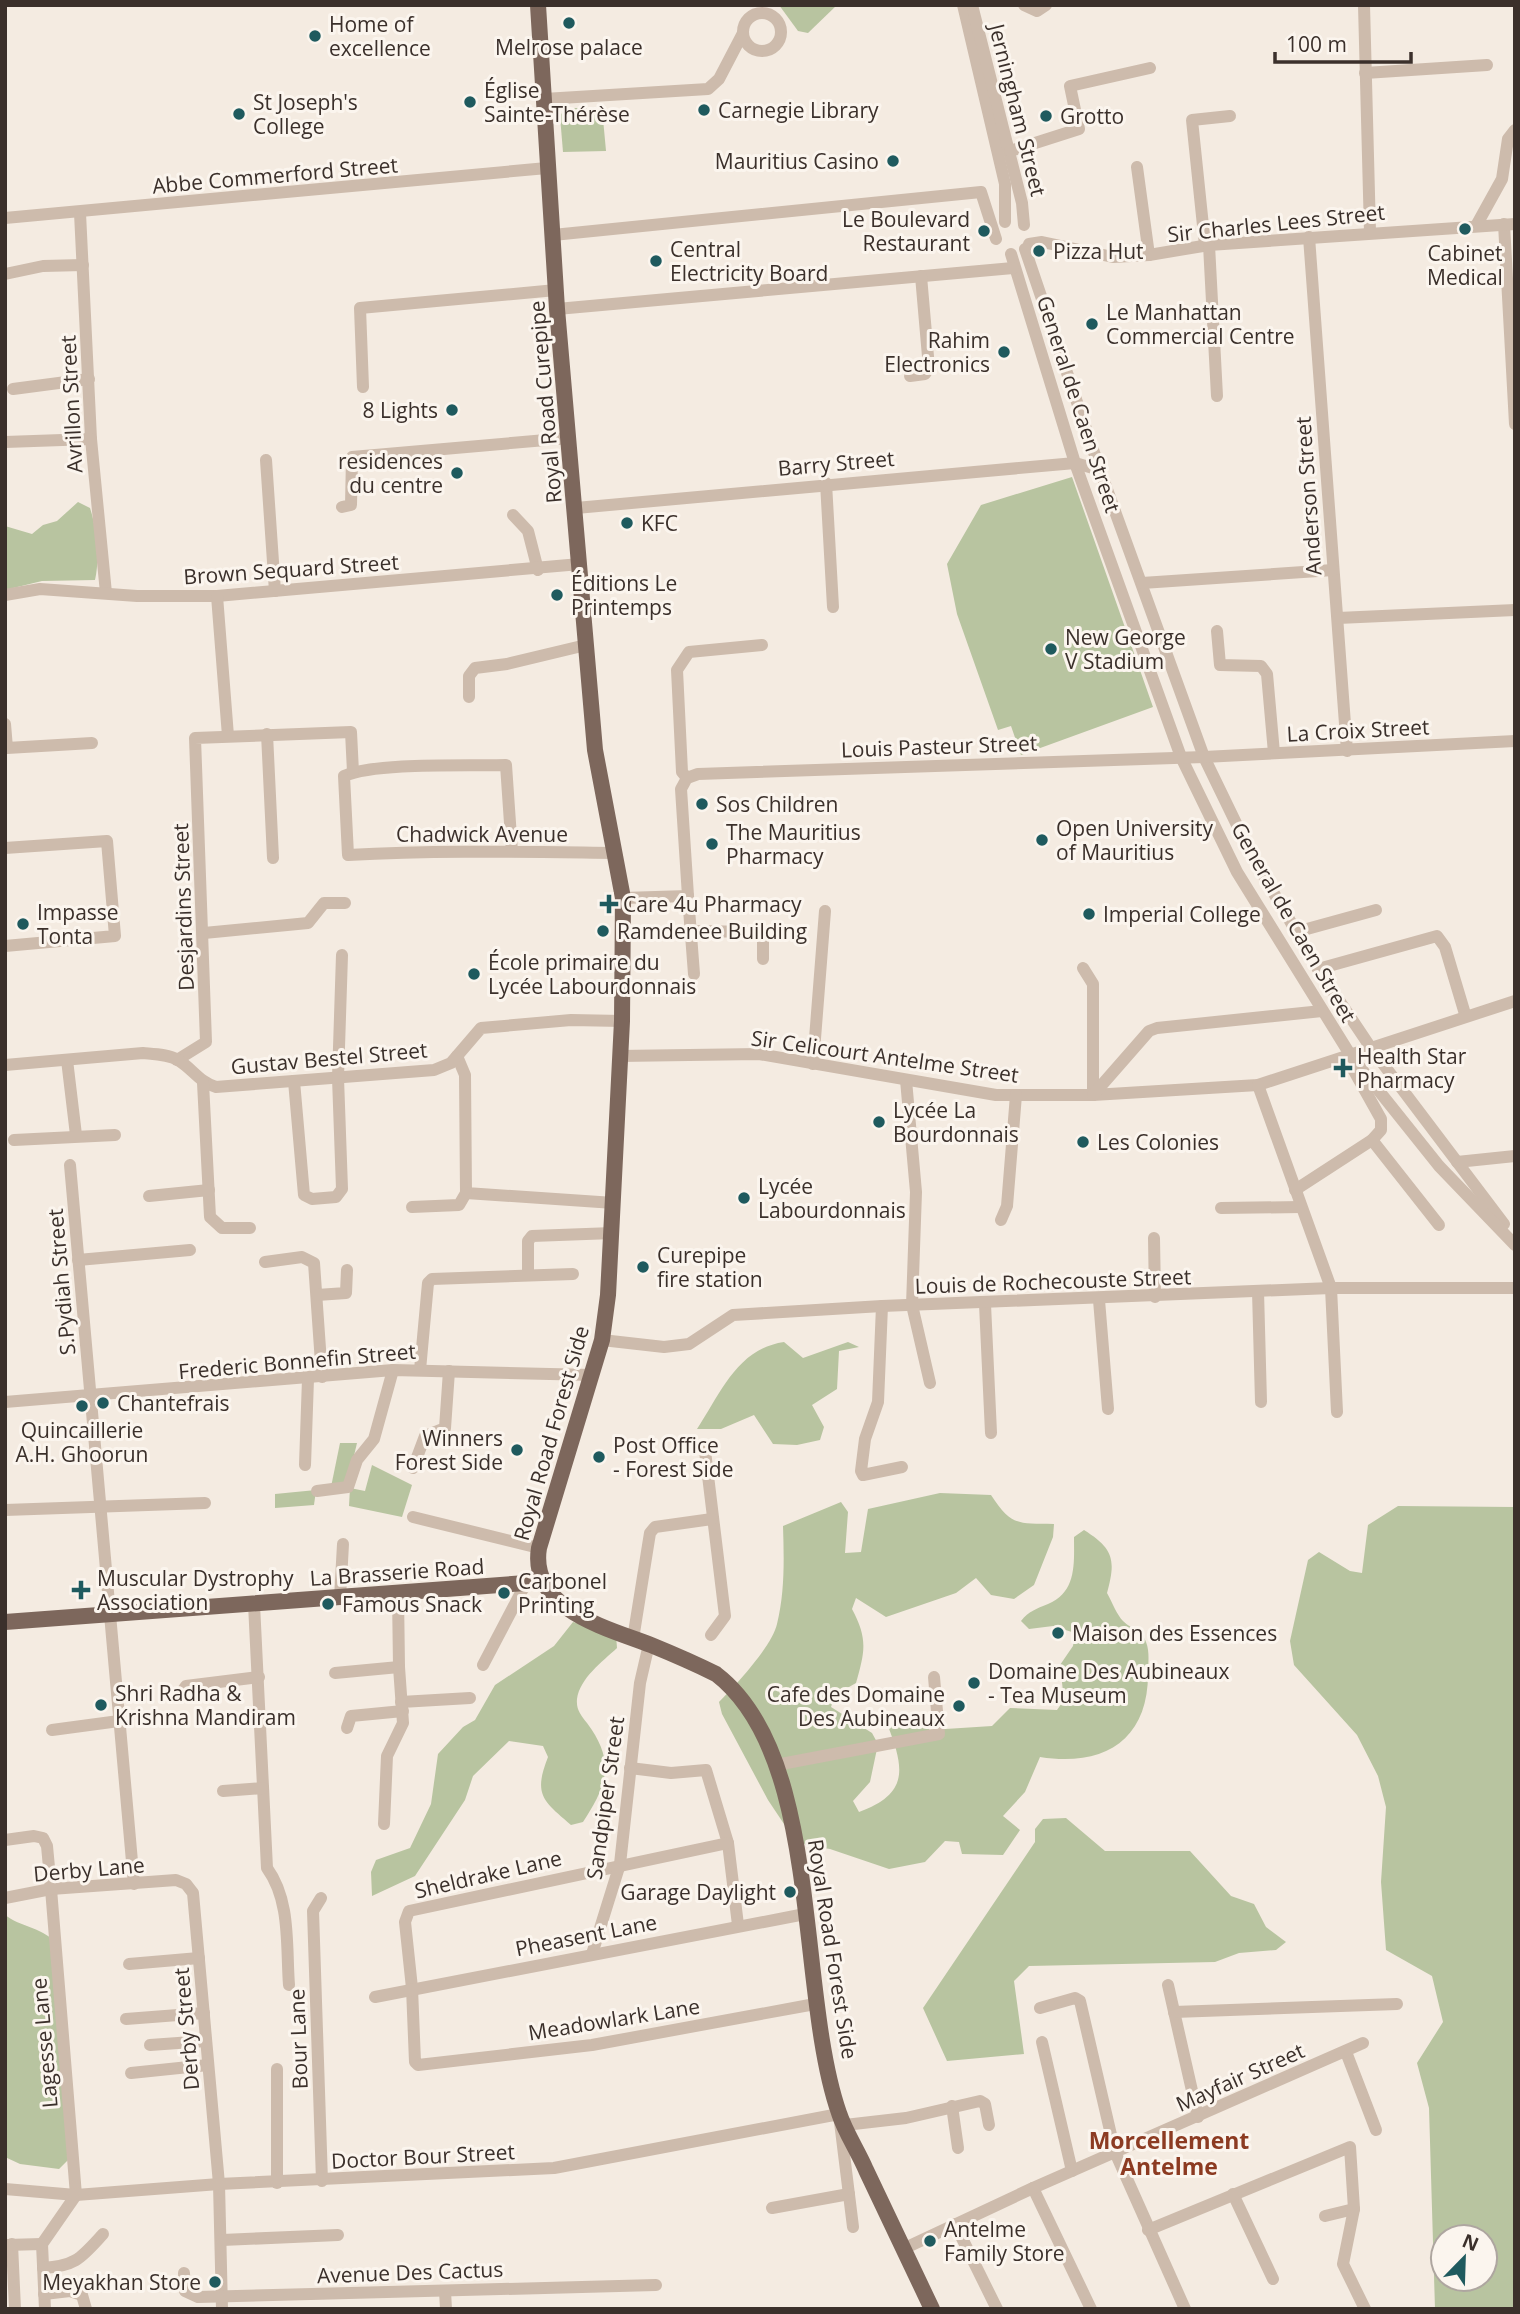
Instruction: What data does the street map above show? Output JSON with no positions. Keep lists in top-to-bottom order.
{
  "streets": {
    "main road": ["Royal Road Curepipe", "Royal Road Forest Side", "La Brasserie Road"],
    "street": [
      "Jerningham Street",
      "Abbe Commerford Street",
      "Sir Charles Lees Street",
      "Avrillon Street",
      "General de Caen Street",
      "Barry Street",
      "Anderson Street",
      "Brown Sequard Street",
      "La Croix Street",
      "Louis Pasteur Street",
      "Chadwick Avenue",
      "Desjardins Street",
      "Sir Celicourt Antelme Street",
      "Gustav Bestel Street",
      "Louis de Rochecouste Street",
      "S.Pydiah Street",
      "Frederic Bonnefin Street",
      "Sandpiper Street",
      "Derby Lane",
      "Sheldrake Lane",
      "Pheasent Lane",
      "Meadowlark Lane",
      "Derby Street",
      "Bour Lane",
      "Lagesse Lane",
      "Mayfair Street",
      "Doctor Bour Street",
      "Avenue Des Cactus"
    ]
  },
  "crossings": [
    ["Jerningham Street", "Sir Charles Lees Street"],
    ["Jerningham Street", "General de Caen Street"],
    ["Abbe Commerford Street", "Royal Road Curepipe"],
    ["Abbe Commerford Street", "Avrillon Street"],
    ["Sir Charles Lees Street", "General de Caen Street"],
    ["Sir Charles Lees Street", "Anderson Street"],
    ["Royal Road Curepipe", "Barry Street"],
    ["Royal Road Curepipe", "Brown Sequard Street"],
    ["Royal Road Curepipe", "Royal Road Forest Side"],
    ["Avrillon Street", "Brown Sequard Street"],
    ["General de Caen Street", "Barry Street"],
    ["General de Caen Street", "La Croix Street"],
    ["General de Caen Street", "Louis Pasteur Street"],
    ["General de Caen Street", "Sir Celicourt Antelme Street"],
    ["Anderson Street", "La Croix Street"],
    ["La Croix Street", "Louis Pasteur Street"],
    ["Chadwick Avenue", "Royal Road Forest Side"],
    ["Desjardins Street", "Gustav Bestel Street"],
    ["Sir Celicourt Antelme Street", "Royal Road Forest Side"],
    ["Gustav Bestel Street", "Royal Road Forest Side"],
    ["Louis de Rochecouste Street", "Royal Road Forest Side"],
    ["S.Pydiah Street", "Frederic Bonnefin Street"],
    ["S.Pydiah Street", "La Brasserie Road"],
    ["S.Pydiah Street", "Derby Lane"],
    ["Frederic Bonnefin Street", "Royal Road Forest Side"],
    ["Royal Road Forest Side", "La Brasserie Road"],
    ["Royal Road Forest Side", "Sandpiper Street"],
    ["Royal Road Forest Side", "Pheasent Lane"],
    ["Royal Road Forest Side", "Meadowlark Lane"],
    ["Royal Road Forest Side", "Mayfair Street"],
    ["Royal Road Forest Side", "Doctor Bour Street"],
    ["Sandpiper Street", "Sheldrake Lane"],
    ["Sandpiper Street", "Pheasent Lane"],
    ["Derby Lane", "Derby Street"],
    ["Derby Lane", "Lagesse Lane"],
    ["Sheldrake Lane", "Pheasent Lane"],
    ["Sheldrake Lane", "Meadowlark Lane"],
    ["Derby Street", "Doctor Bour Street"],
    ["Derby Street", "Avenue Des Cactus"],
    ["Bour Lane", "Doctor Bour Street"],
    ["Lagesse Lane", "Doctor Bour Street"]
  ],
  "districts": ["Morcellement Antelme"],
  "places": {
    "other": [
      "Melrose palace",
      "Home of excellence",
      "Église Sainte-Thérèse",
      "Carnegie Library",
      "St Joseph's College",
      "Grotto",
      "Mauritius Casino",
      "Cabinet Medical",
      "Le Boulevard Restaurant",
      "Pizza Hut",
      "Central Electricity Board",
      "Le Manhattan Commercial Centre",
      "Rahim Electronics",
      "8 Lights",
      "residences du centre",
      "KFC",
      "Éditions Le Printemps",
      "New George V Stadium",
      "Sos Children",
      "Open University of Mauritius",
      "The Mauritius Pharmacy",
      "Imperial College",
      "Impasse Tonta",
      "Ramdenee Building",
      "École primaire du Lycée Labourdonnais",
      "Lycée La Bourdonnais",
      "Les Colonies",
      "Lycée Labourdonnais",
      "Curepipe fire station",
      "Chantefrais",
      "Quincaillerie A.H. Ghoorun",
      "Winners Forest Side",
      "Post Office - Forest Side",
      "Carbonel Printing",
      "Famous Snack",
      "Maison des Essences",
      "Domaine Des Aubineaux - Tea Museum",
      "Shri Radha & Krishna Mandiram",
      "Cafe des Domaine Des Aubineaux",
      "Garage Daylight",
      "Antelme Family Store",
      "Meyakhan Store"
    ],
    "health": ["Care 4u Pharmacy", "Health Star Pharmacy", "Muscular Dystrophy Association"]
  },
  "scale_bar": "100 m",
  "north": "top right"
}
